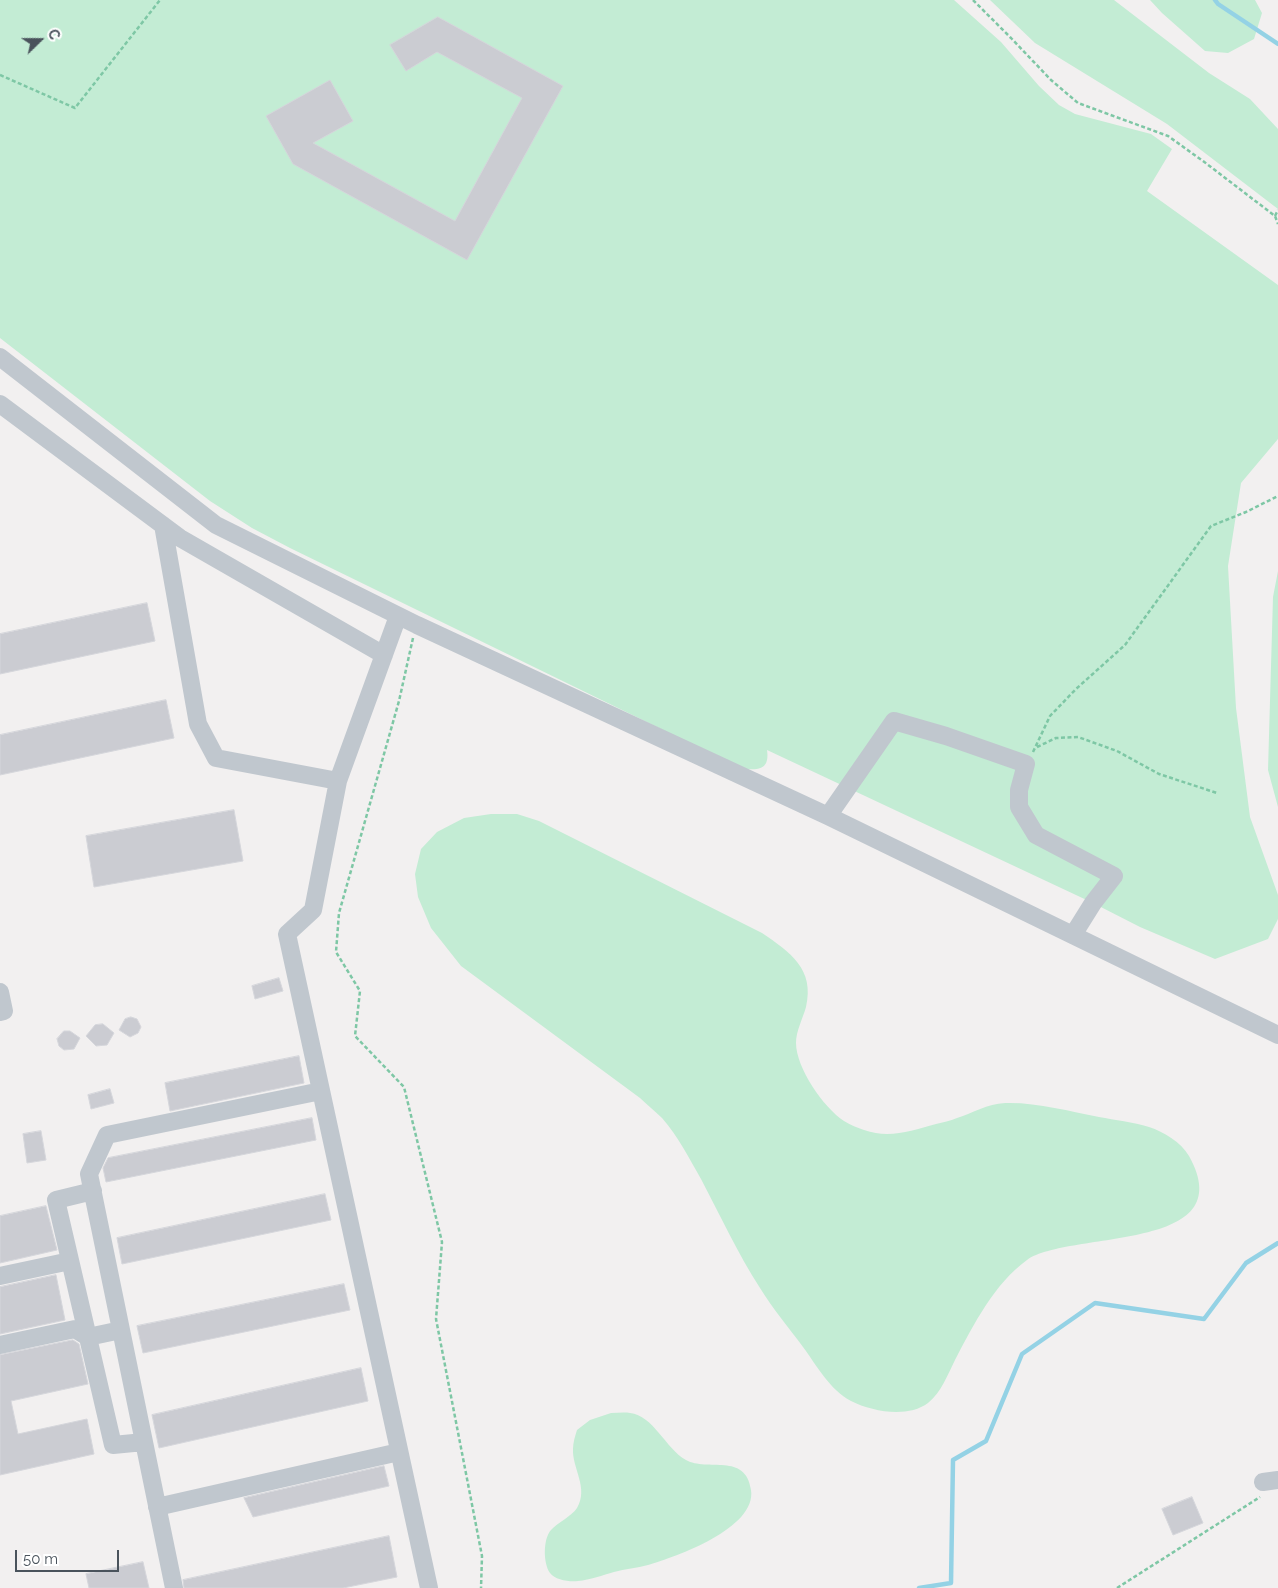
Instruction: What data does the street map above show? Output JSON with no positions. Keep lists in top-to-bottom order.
{
  "scale_bar": "50 m",
  "north": "right"
}
